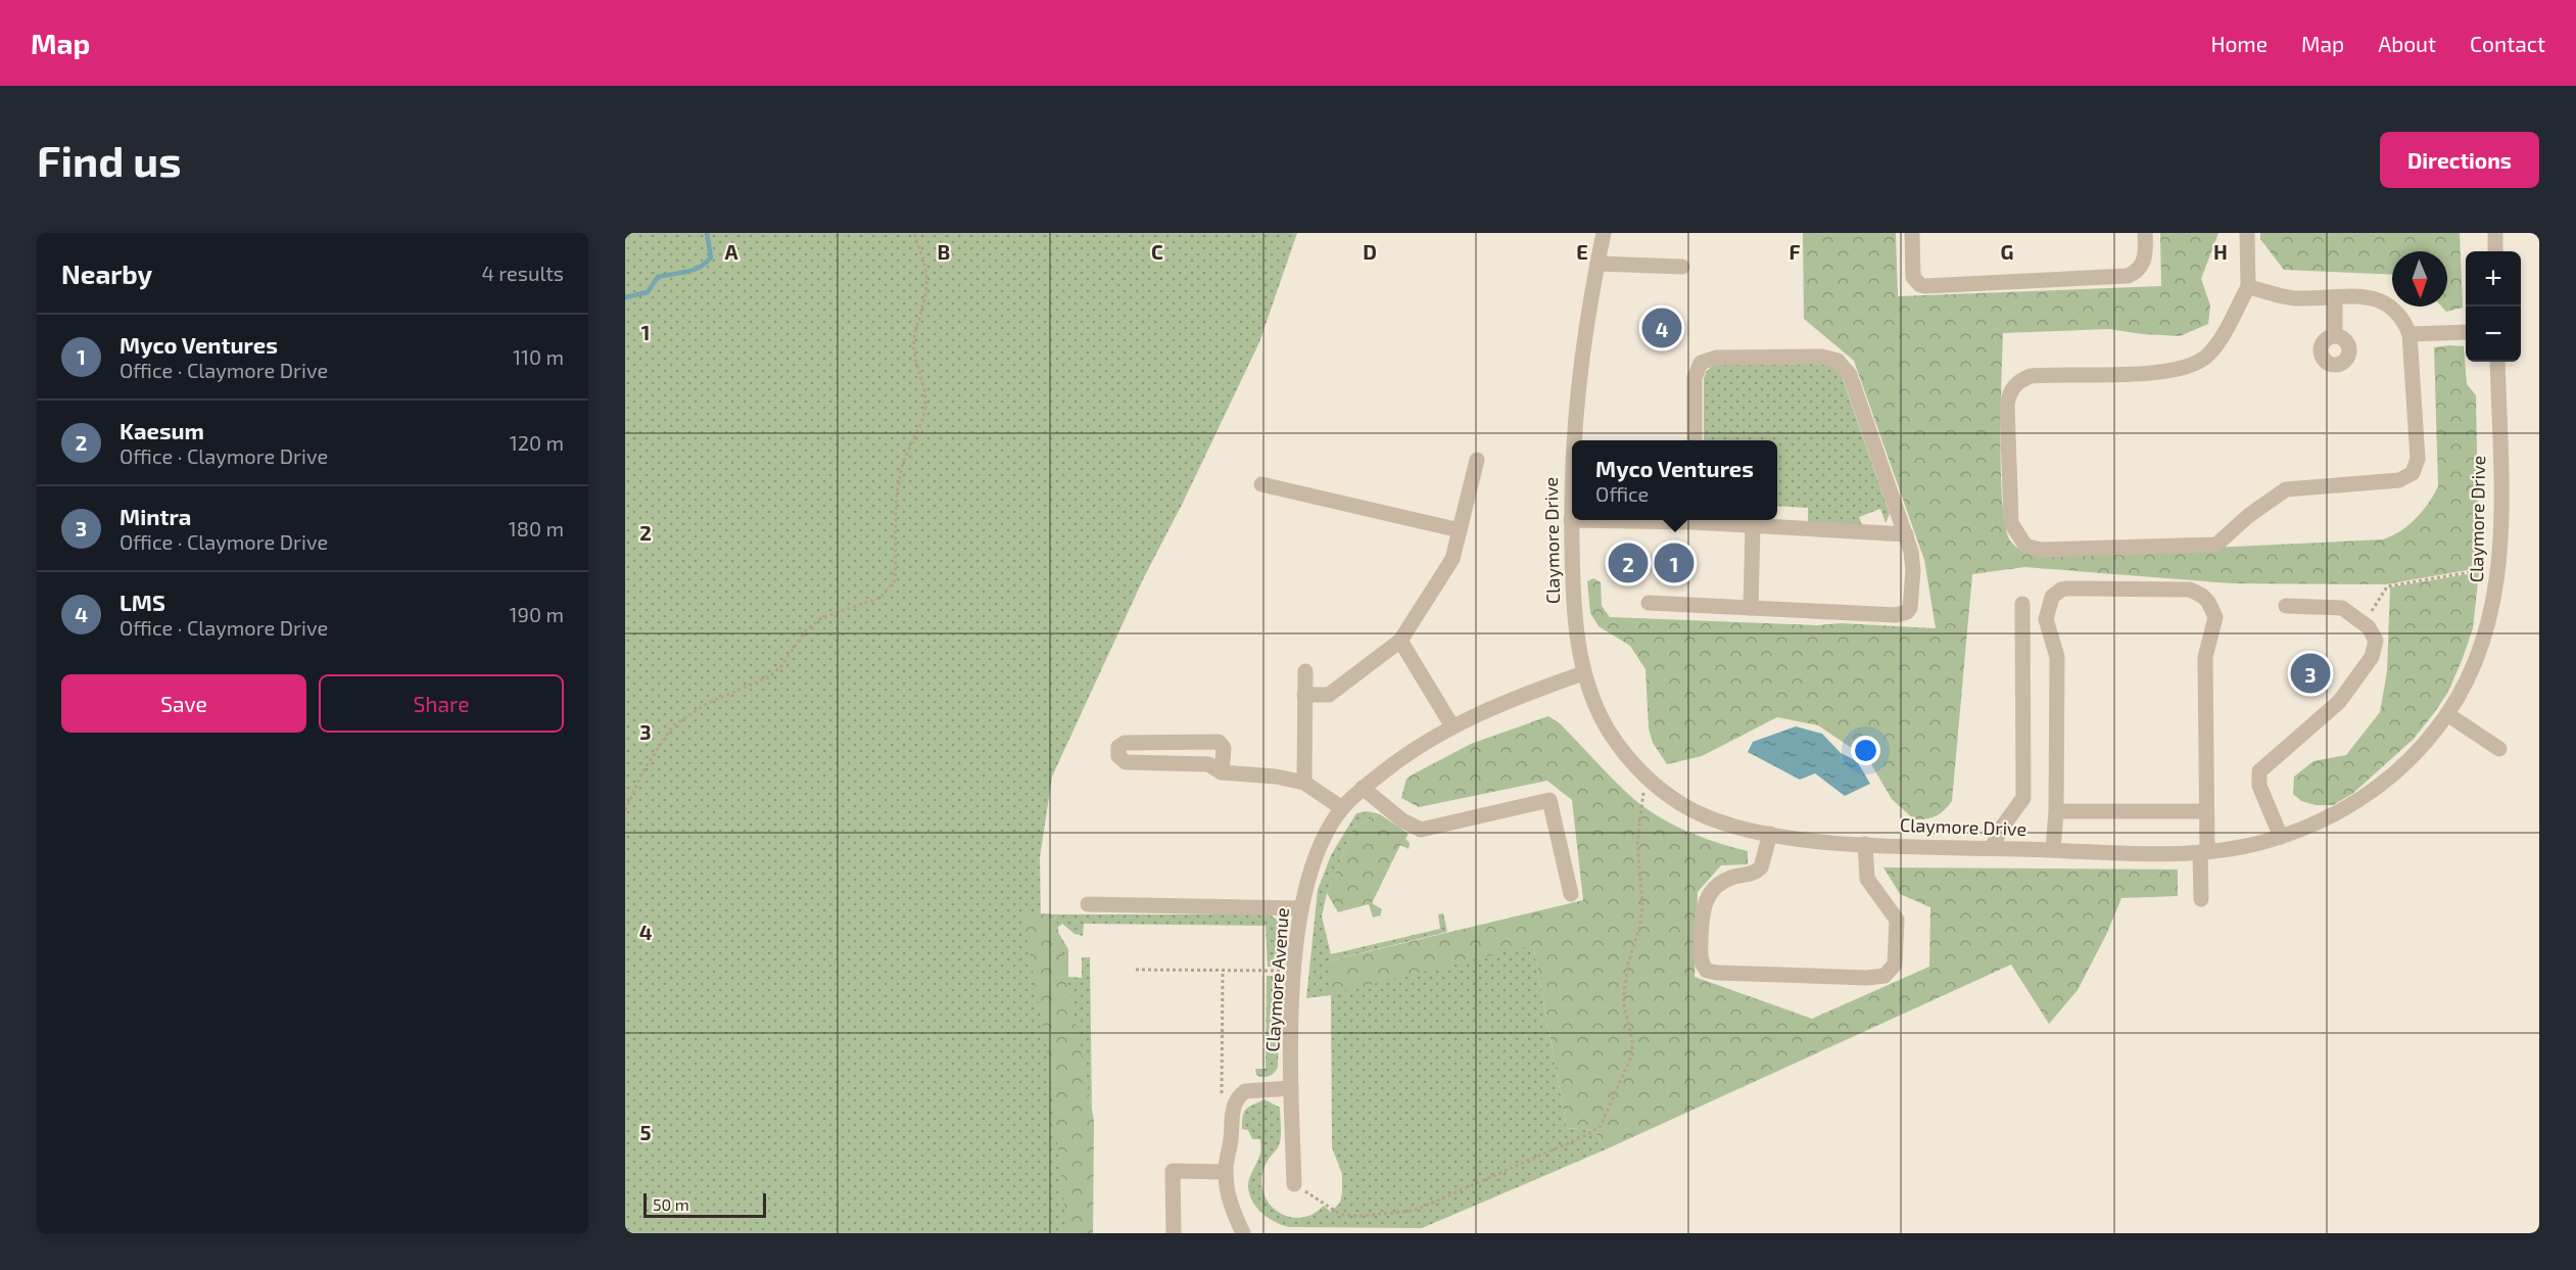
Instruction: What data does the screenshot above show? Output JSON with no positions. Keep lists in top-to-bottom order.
{
  "streets": {
    "street": ["Claymore Drive", "Claymore Avenue"]
  },
  "crossings": [
    ["Claymore Drive", "Claymore Avenue"]
  ],
  "scale_bar": "50 m",
  "north": "bottom",
  "page": {
    "header": "Map",
    "nav": [
      "Home",
      "Map",
      "About",
      "Contact"
    ],
    "buttons": [
      "Directions",
      ["Save", "Share"]
    ],
    "title": "Find us",
    "heading": ["Nearby", "4 results"],
    "map_buttons": ["+", "−"],
    "pins": [
      "4",
      "1",
      "2",
      "3"
    ],
    "list": [
      {
        "mark": "1",
        "name": "Myco Ventures",
        "note": "Office · Claymore Drive",
        "value": "110 m"
      },
      {
        "mark": "2",
        "name": "Kaesum",
        "note": "Office · Claymore Drive",
        "value": "120 m"
      },
      {
        "mark": "3",
        "name": "Mintra",
        "note": "Office · Claymore Drive",
        "value": "180 m"
      },
      {
        "mark": "4",
        "name": "LMS",
        "note": "Office · Claymore Drive",
        "value": "190 m"
      }
    ],
    "popup": ["Myco Ventures", "Office"],
    "scale": "50 m"
  },
  "grid": {
    "columns": [
      "A",
      "B",
      "C",
      "D",
      "E",
      "F",
      "G",
      "H"
    ],
    "rows": [
      "1",
      "2",
      "3",
      "4",
      "5"
    ]
  }
}
